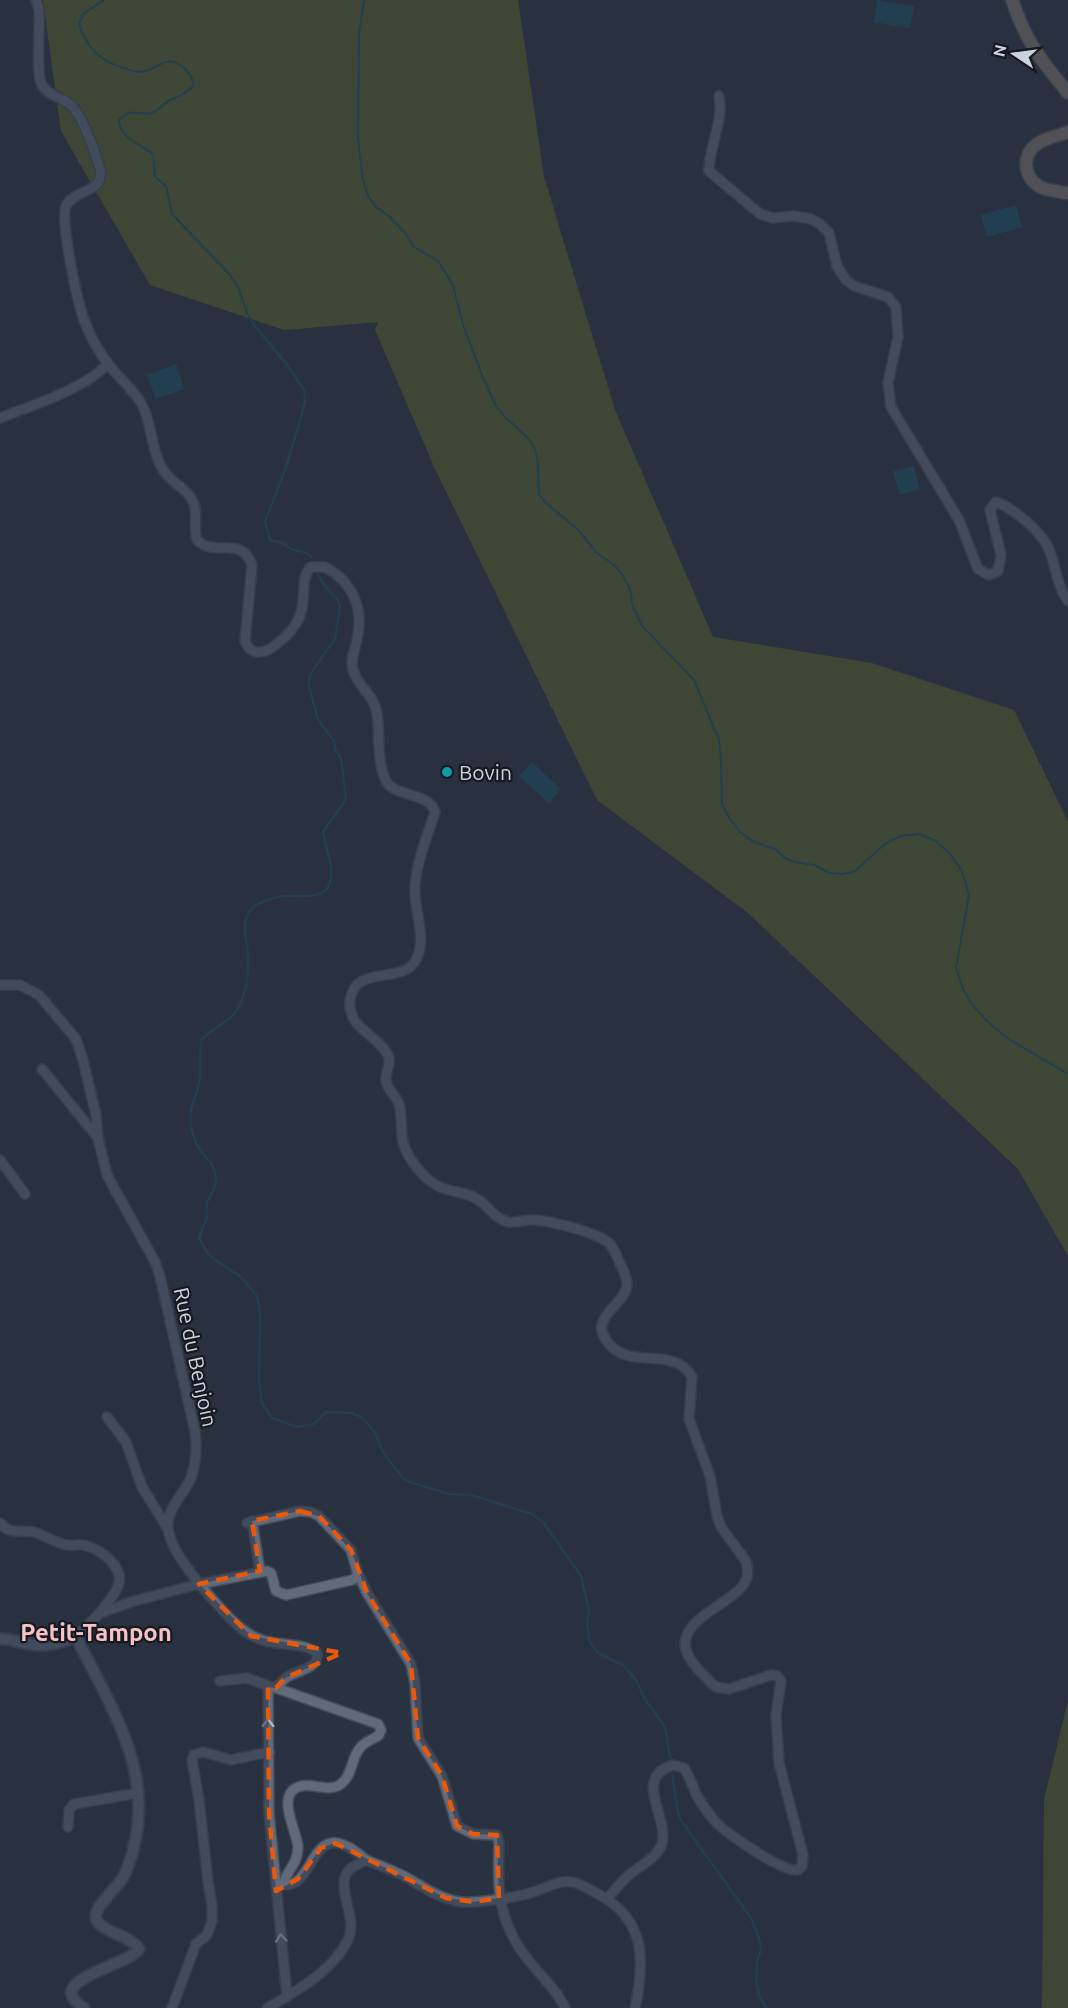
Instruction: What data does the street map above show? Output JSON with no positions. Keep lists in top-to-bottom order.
{
  "streets": {
    "street": ["Rue du Benjoin"]
  },
  "districts": ["Petit-Tampon"],
  "places": ["Bovin"],
  "north": "left"
}
